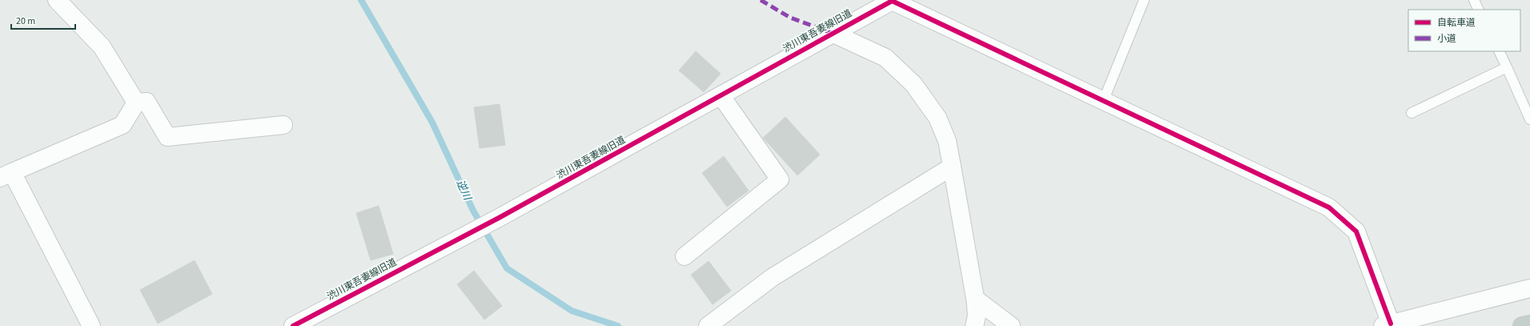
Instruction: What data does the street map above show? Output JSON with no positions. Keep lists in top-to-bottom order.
{
  "streets": {
    "street": ["渋川東吾妻線旧道"]
  },
  "water": ["逆川"],
  "legend": ["自転車道", "小道"],
  "scale_bar": "20 m"
}
